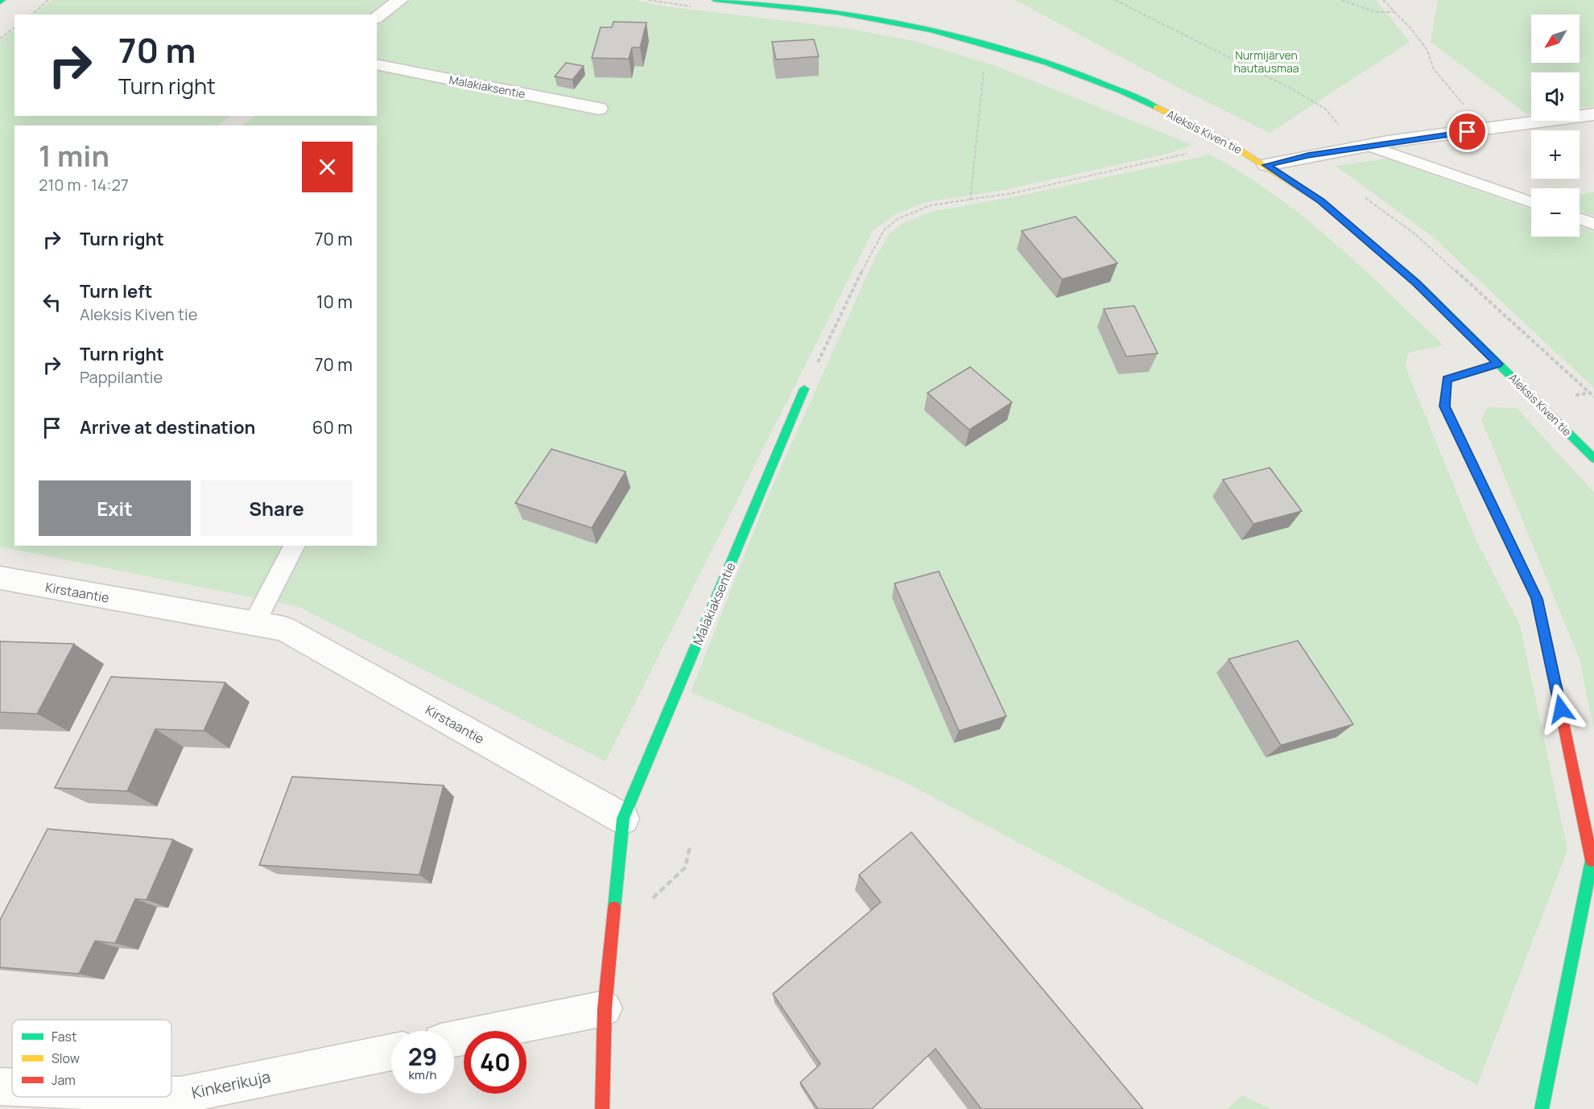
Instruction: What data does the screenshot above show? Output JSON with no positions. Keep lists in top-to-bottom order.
{
  "streets": {
    "street": [
      "Malakiaksentie",
      "Aleksis Kiven tie",
      "Kirstaantie",
      "Kinkerikuja"
    ]
  },
  "crossings": [
    ["Malakiaksentie", "Kirstaantie"]
  ],
  "parks": ["Nurmijärven hautausmaa"],
  "legend": ["Fast", "Slow", "Jam"],
  "north": "bottom left",
  "page": {
    "map_buttons": ["+", "−"],
    "turn": ["70 m", "Turn right"],
    "heading": ["1 min", "210 m · 14:27"],
    "list": [
      {
        "name": "Turn right",
        "value": "70 m"
      },
      {
        "name": "Turn left",
        "note": "Aleksis Kiven tie",
        "value": "10 m"
      },
      {
        "name": "Turn right",
        "note": "Pappilantie",
        "value": "70 m"
      },
      {
        "name": "Arrive at destination",
        "value": "60 m"
      }
    ],
    "buttons": ["Exit", "Share"],
    "speed": "29 km/h",
    "limit": "40"
  }
}
